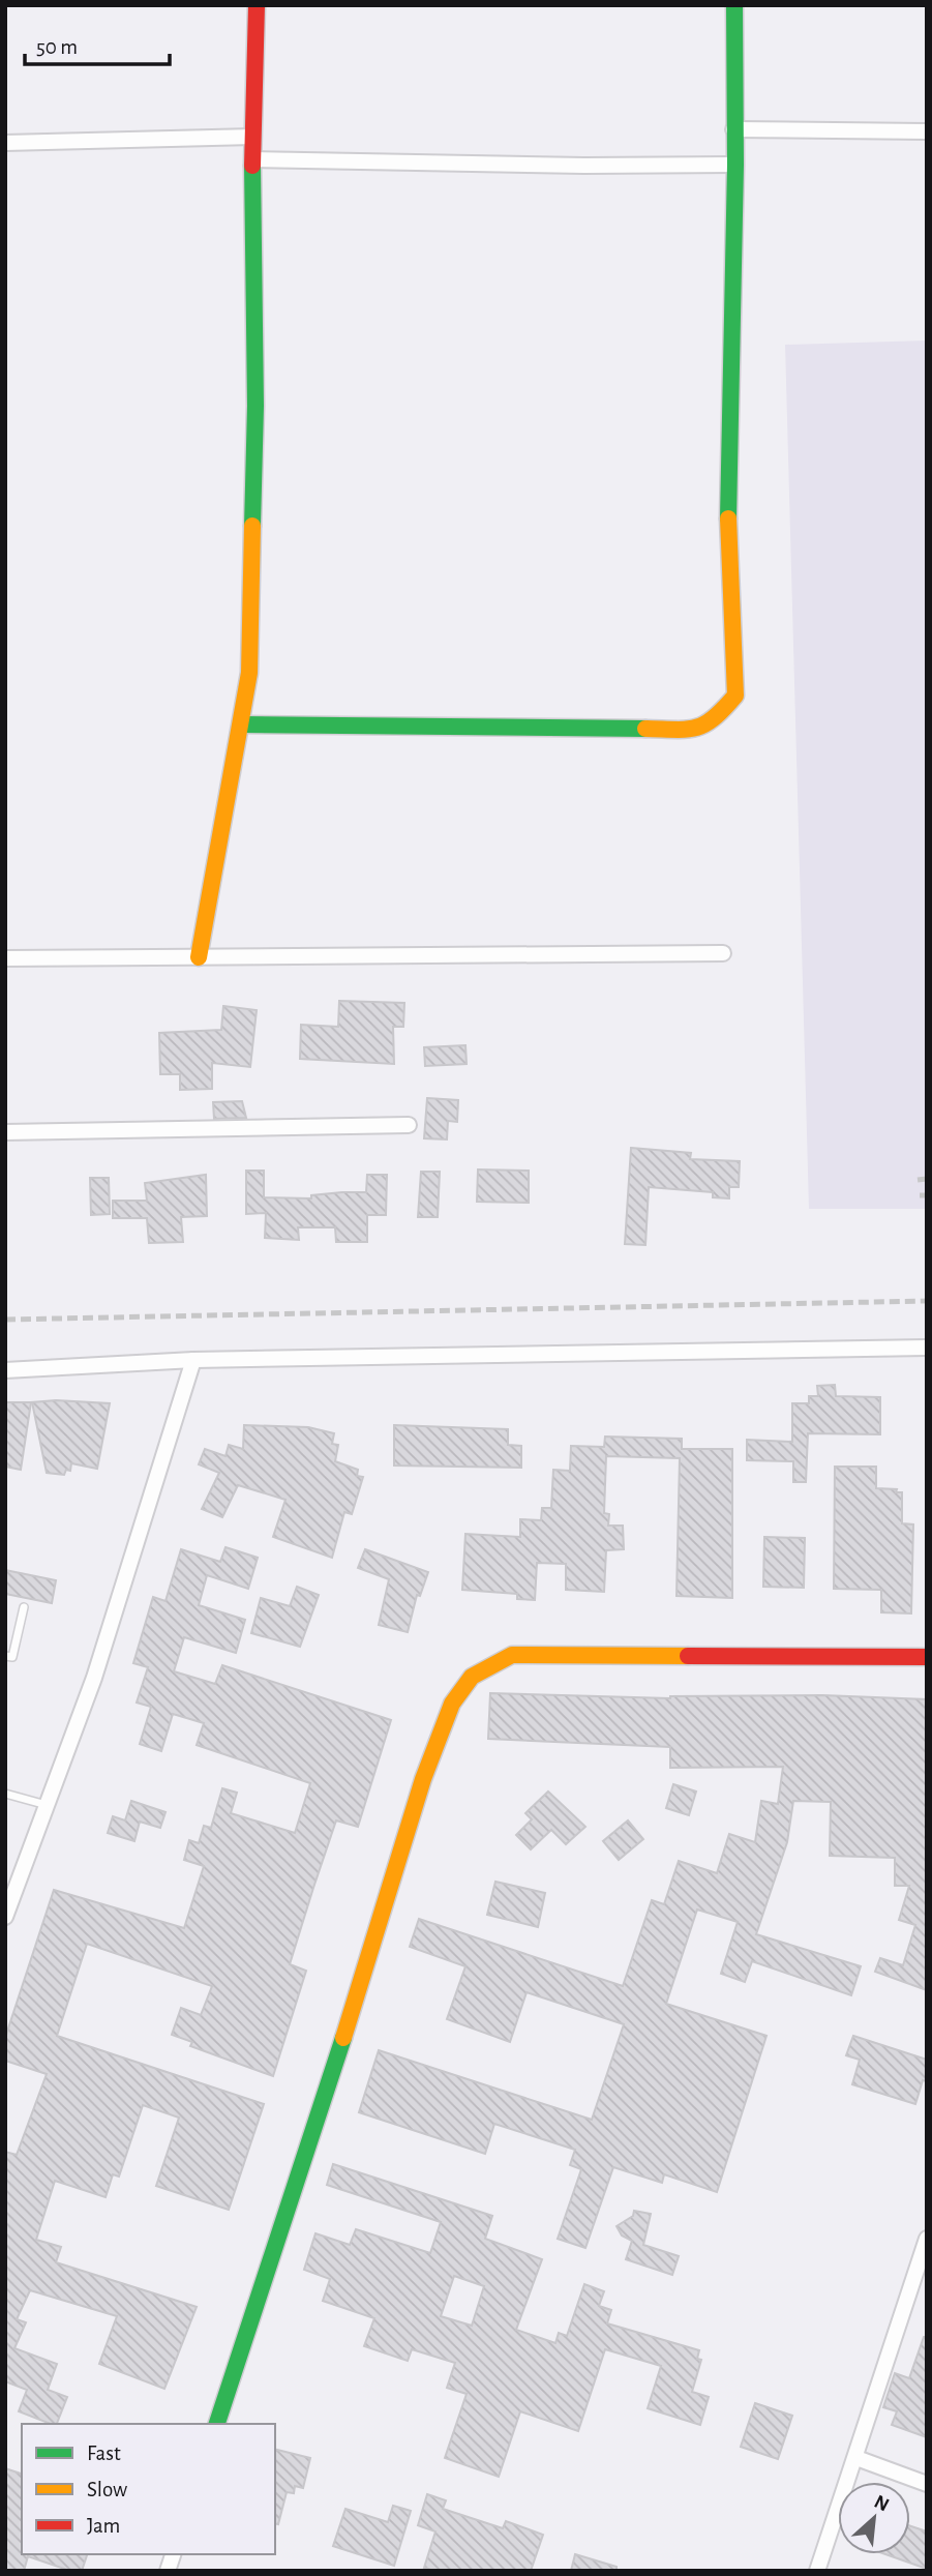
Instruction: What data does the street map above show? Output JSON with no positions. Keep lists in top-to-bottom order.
{
  "legend": ["Fast", "Slow", "Jam"],
  "scale_bar": "50 m",
  "north": "top right"
}
